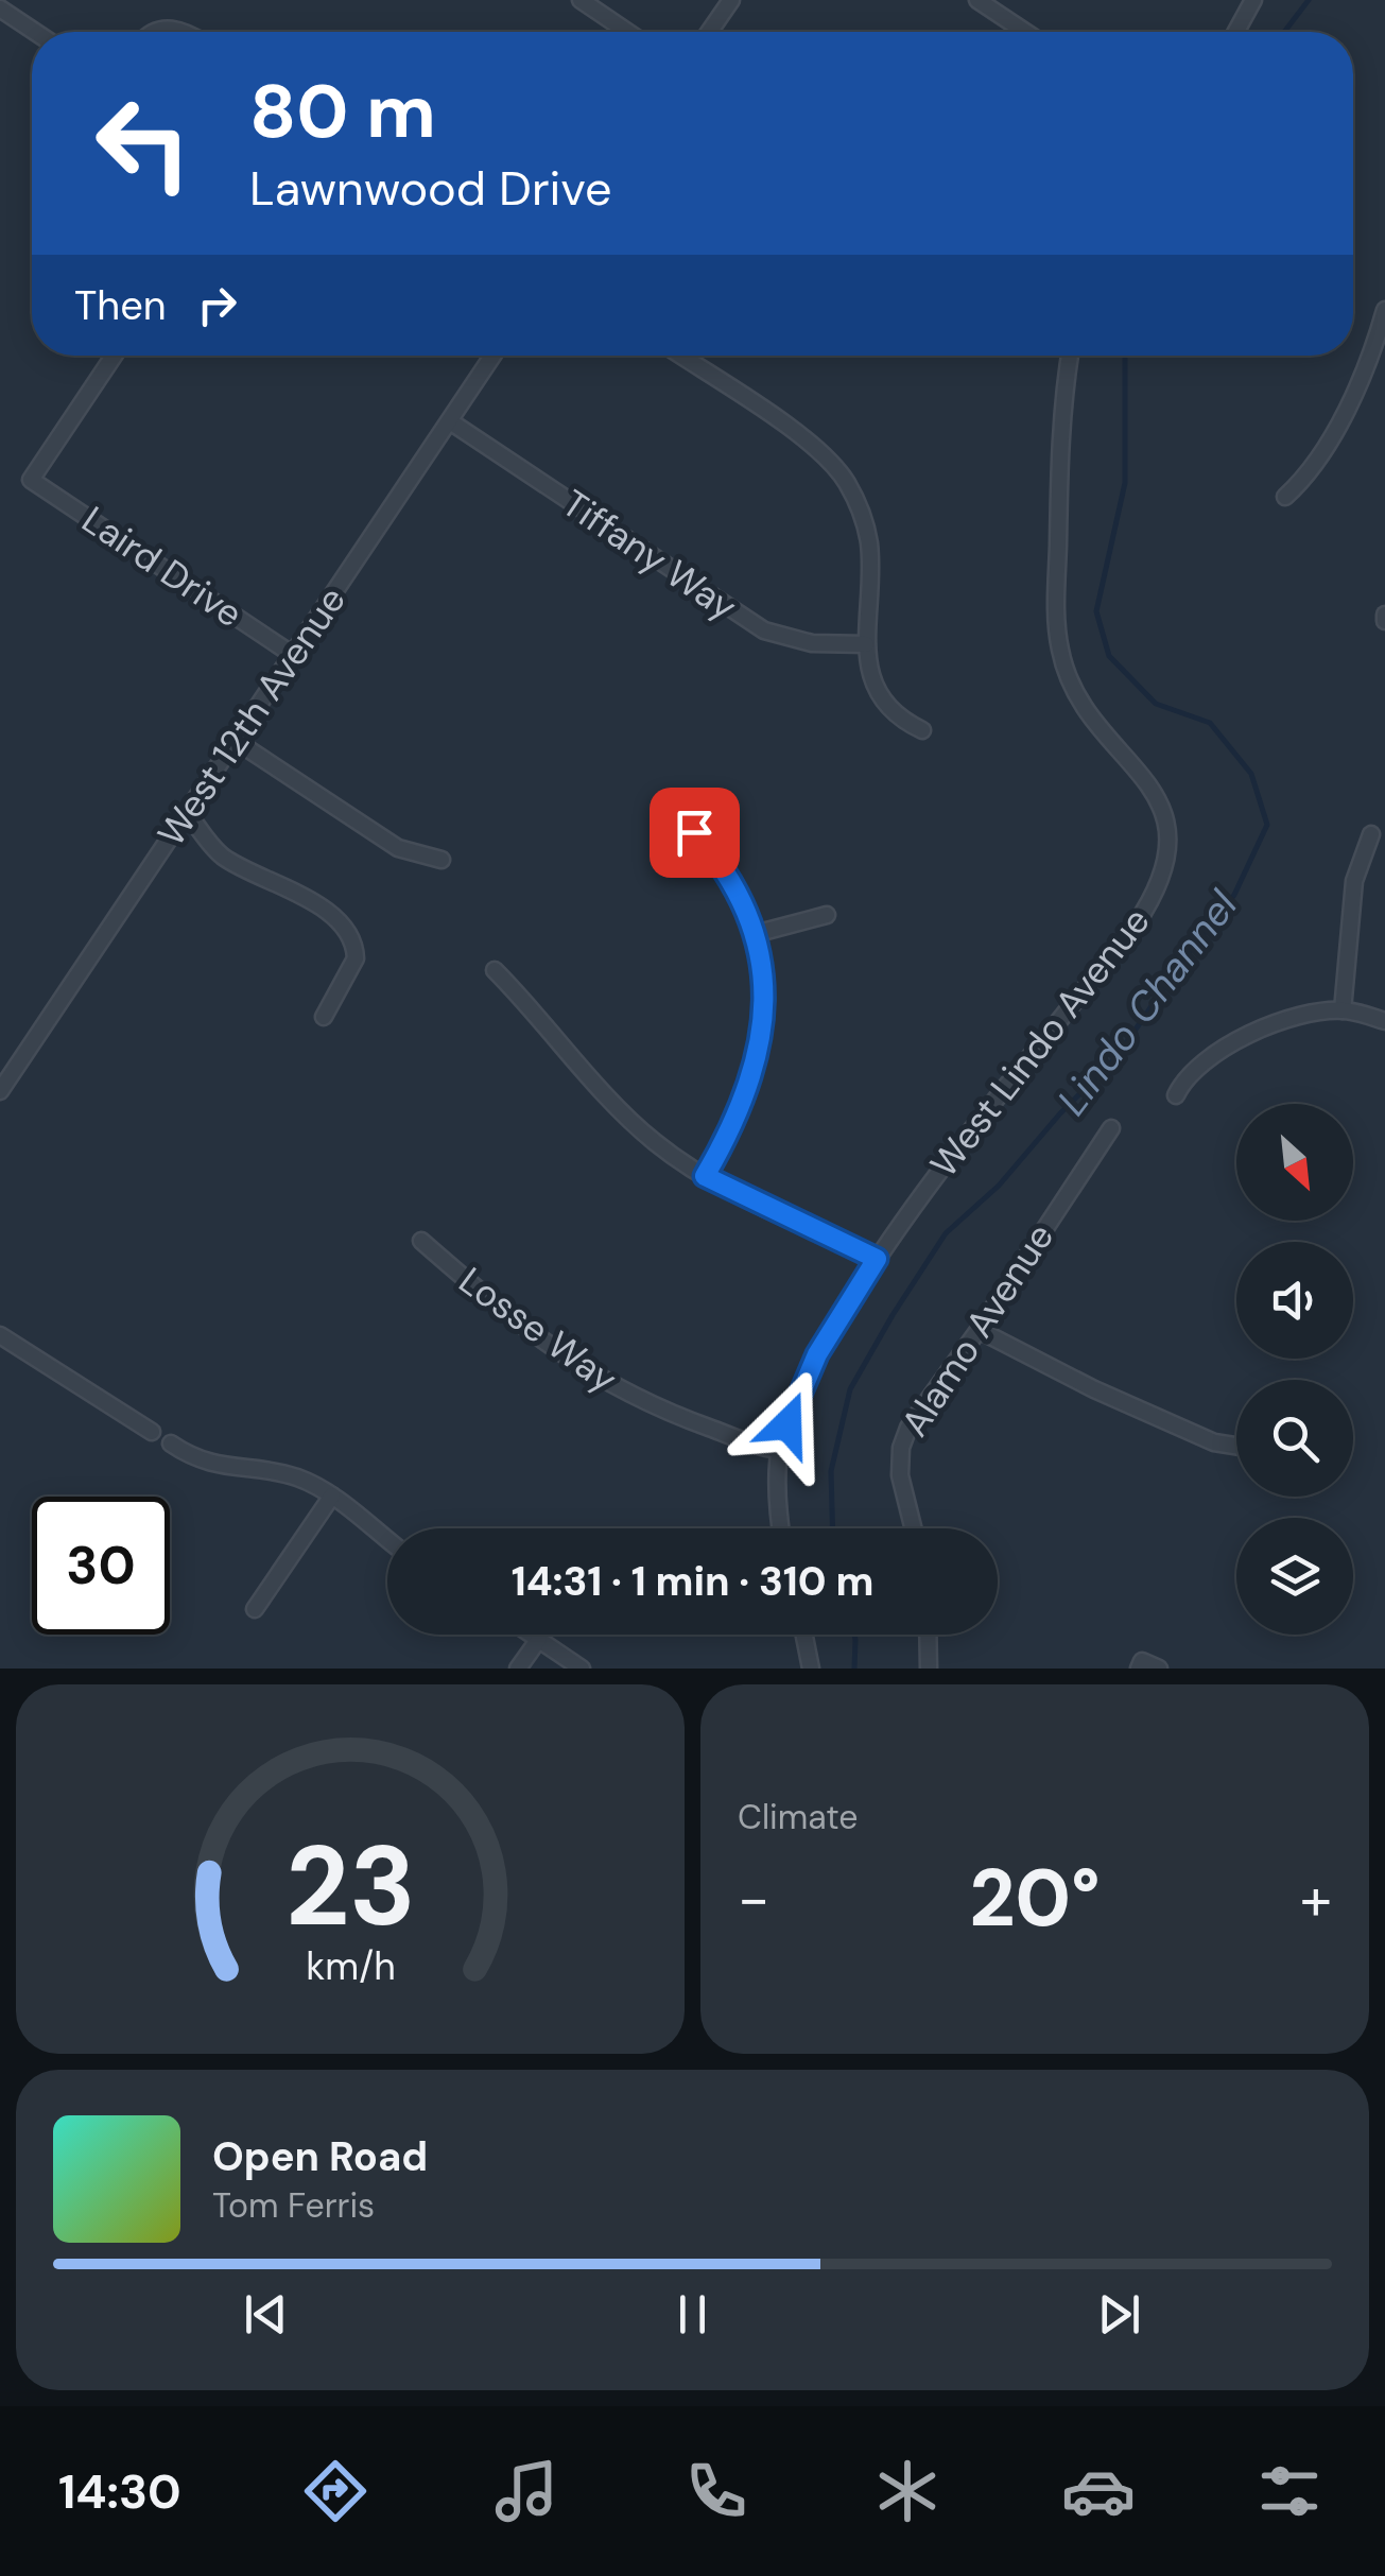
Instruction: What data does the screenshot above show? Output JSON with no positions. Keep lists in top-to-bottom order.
{
  "streets": {
    "street": [
      "Tiffany Way",
      "Laird Drive",
      "West 12th Avenue",
      "West Lindo Avenue",
      "Losse Way",
      "Alamo Avenue"
    ]
  },
  "crossings": [
    ["Tiffany Way", "West 12th Avenue"],
    ["Laird Drive", "West 12th Avenue"],
    ["West Lindo Avenue", "Losse Way"]
  ],
  "water": ["Lindo Channel"],
  "north": "bottom right",
  "page": {
    "turn": ["80 m", "Lawnwood Drive"],
    "then": "Then",
    "limit": "30",
    "trip": "14:31 · 1 min · 310 m",
    "tile": "Climate",
    "heat": ["−", "20°", "+"],
    "song": ["Open Road", "Tom Ferris"],
    "tabs": "14:30",
    "gauge": ["23", "km/h"]
  }
}
